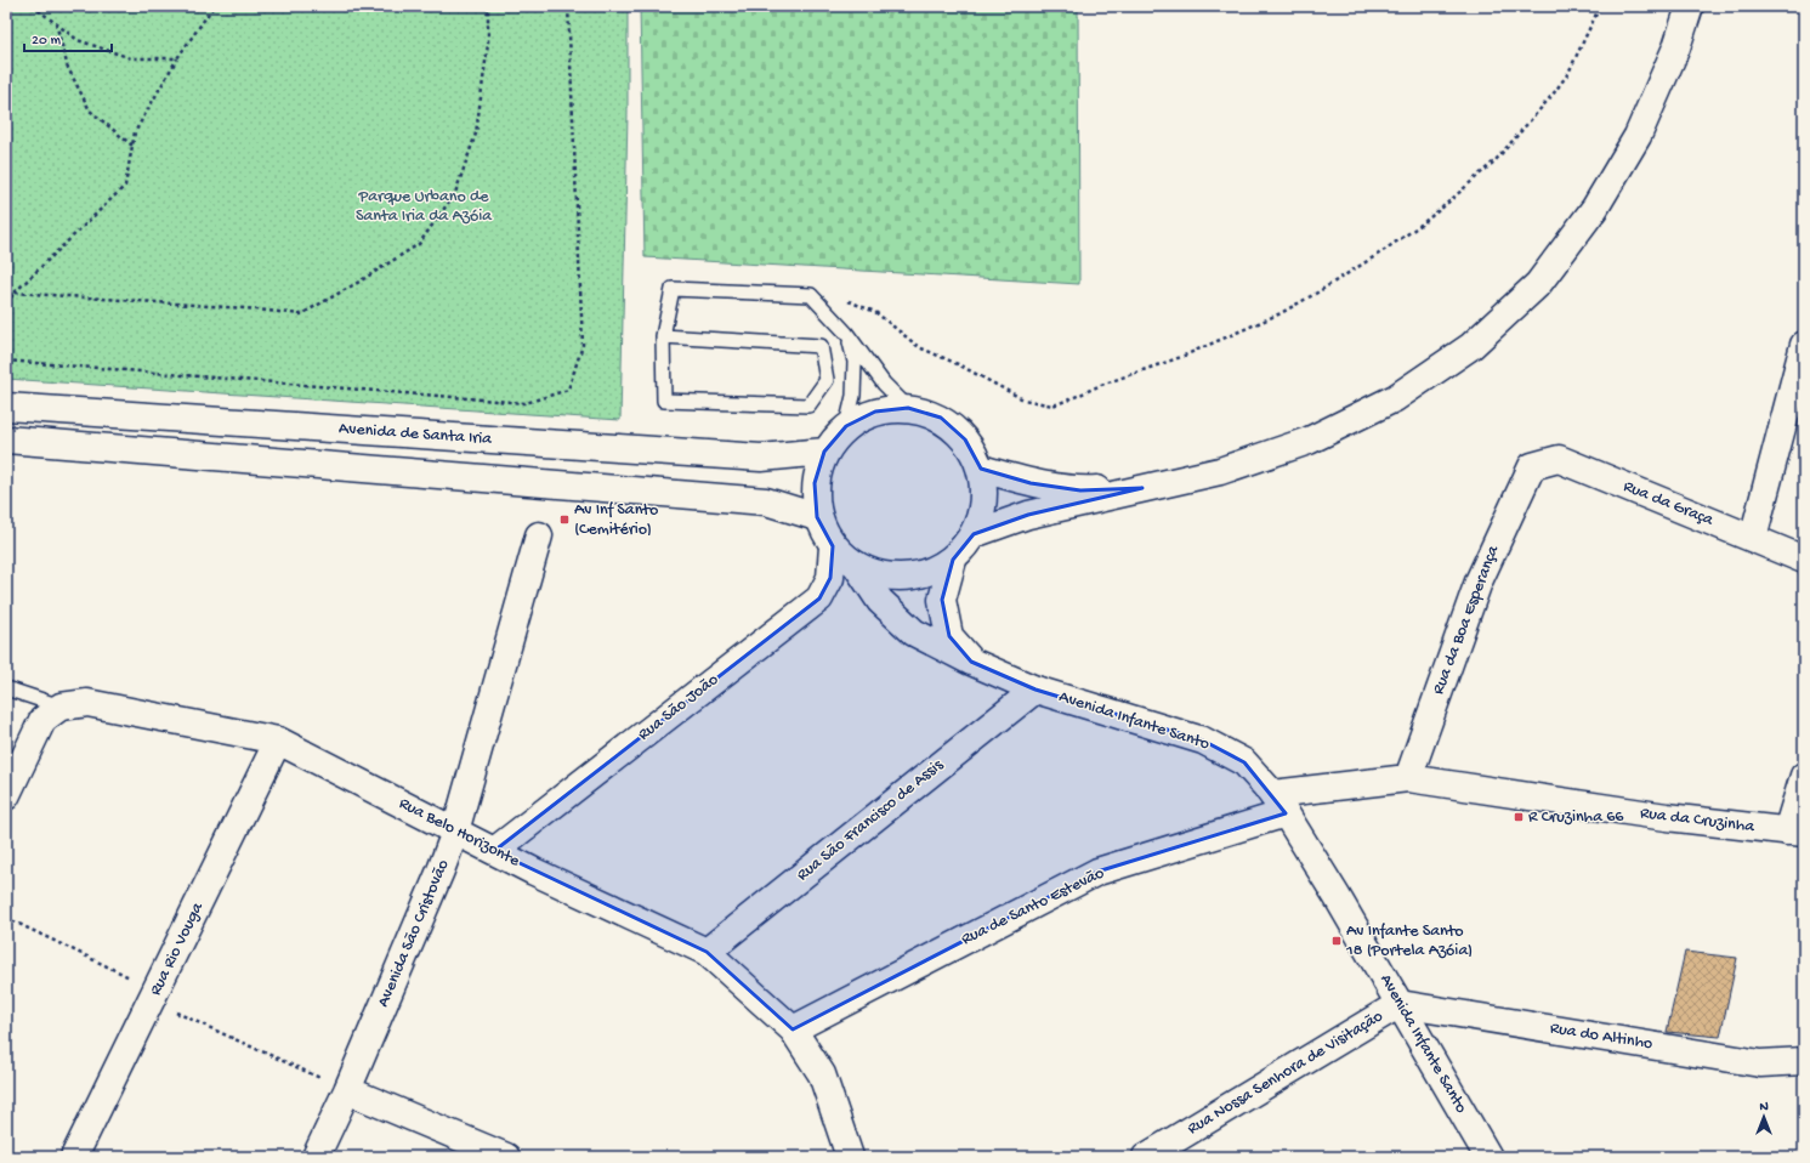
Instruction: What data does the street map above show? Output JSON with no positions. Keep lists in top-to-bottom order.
{
  "streets": {
    "street": [
      "Avenida de Santa Iria",
      "Rua da Graça",
      "Rua da Boa Esperança",
      "Rua São João",
      "Avenida Infante Santo",
      "Rua São Francisco de Assis",
      "Rua da Cruzinha",
      "Rua Belo Horizonte",
      "Rua de Santo Estevão",
      "Avenida São Cristovão",
      "Rua Rio Vouga",
      "Rua do Altinho",
      "Rua Nossa Senhora de Visitação"
    ]
  },
  "crossings": [
    ["Avenida de Santa Iria", "Rua São João"],
    ["Avenida de Santa Iria", "Avenida Infante Santo"],
    ["Rua da Graça", "Rua da Boa Esperança"],
    ["Rua da Boa Esperança", "Rua da Cruzinha"],
    ["Rua São João", "Avenida Infante Santo"],
    ["Rua São João", "Rua Belo Horizonte"],
    ["Avenida Infante Santo", "Rua São Francisco de Assis"],
    ["Avenida Infante Santo", "Rua da Cruzinha"],
    ["Avenida Infante Santo", "Rua de Santo Estevão"],
    ["Avenida Infante Santo", "Rua do Altinho"],
    ["Avenida Infante Santo", "Rua Nossa Senhora de Visitação"],
    ["Rua São Francisco de Assis", "Rua Belo Horizonte"],
    ["Rua da Cruzinha", "Rua de Santo Estevão"],
    ["Rua Belo Horizonte", "Rua de Santo Estevão"],
    ["Rua Belo Horizonte", "Avenida São Cristovão"],
    ["Rua Belo Horizonte", "Rua Rio Vouga"],
    ["Rua do Altinho", "Rua Nossa Senhora de Visitação"]
  ],
  "parks": ["Parque Urbano de Santa Iria da Azóia"],
  "places": {
    "transit": ["Av Inf Santo (Cemitério)", "R Cruzinha 66", "Av Infante Santo 18 (Portela Azóia)"]
  },
  "scale_bar": "20 m",
  "north": "top"
}
